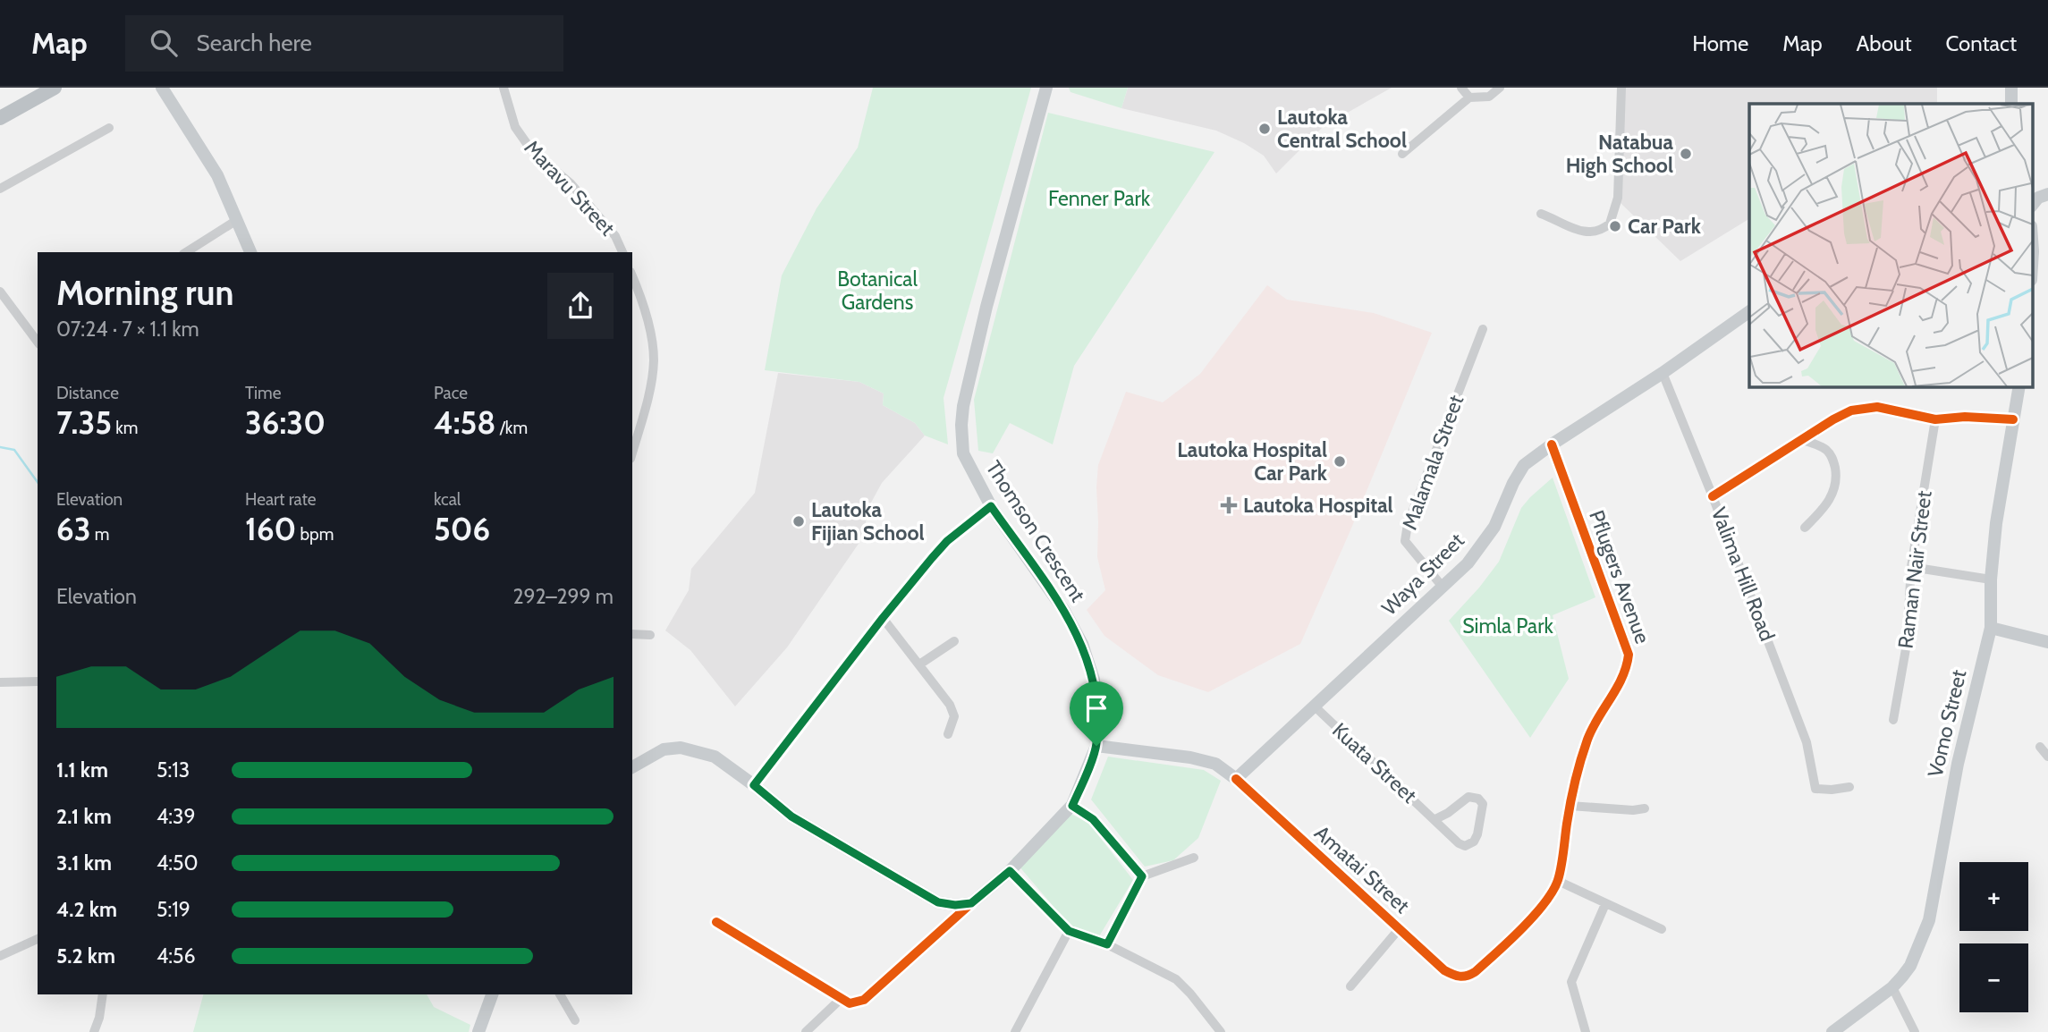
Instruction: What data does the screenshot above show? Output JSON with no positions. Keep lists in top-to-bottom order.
{
  "streets": {
    "main road": [
      "Thomson Crescent",
      "Waya Street",
      "Vomo Street",
      "Amatai Street"
    ],
    "street": [
      "Maravu Street",
      "Malamala Street",
      "Raman Nair Street",
      "Valima Hill Road",
      "Pflugers Avenue",
      "Kuata Street"
    ]
  },
  "crossings": [
    ["Malamala Street", "Waya Street"],
    ["Thomson Crescent", "Amatai Street"],
    ["Waya Street", "Valima Hill Road"],
    ["Waya Street", "Pflugers Avenue"],
    ["Waya Street", "Kuata Street"],
    ["Waya Street", "Amatai Street"],
    ["Pflugers Avenue", "Amatai Street"]
  ],
  "parks": ["Fenner Park", "Botanical Gardens", "Simla Park"],
  "places": {
    "other": [
      "Lautoka Central School",
      "Natabua High School",
      "Car Park",
      "Lautoka Hospital Car Park",
      "Lautoka Fijian School"
    ],
    "health": ["Lautoka Hospital"]
  },
  "page": {
    "header": "Map",
    "search": "Search here",
    "nav": [
      "Home",
      "Map",
      "About",
      "Contact"
    ],
    "heading": ["Morning run", "07:24 · 7 × 1.1 km"],
    "stats": [
      ["Distance", "7.35 km"],
      ["Time", "36:30"],
      ["Pace", "4:58 /km"],
      ["Elevation", "63 m"],
      ["Heart rate", "160 bpm"],
      ["kcal", "506"]
    ],
    "chart": ["Elevation", "292–299 m"],
    "list": [
      {
        "name": "1.1 km",
        "note": "5:13"
      },
      {
        "name": "2.1 km",
        "note": "4:39"
      },
      {
        "name": "3.1 km",
        "note": "4:50"
      },
      {
        "name": "4.2 km",
        "note": "5:19"
      },
      {
        "name": "5.2 km",
        "note": "4:56"
      }
    ],
    "map_buttons": ["+", "−"]
  }
}
